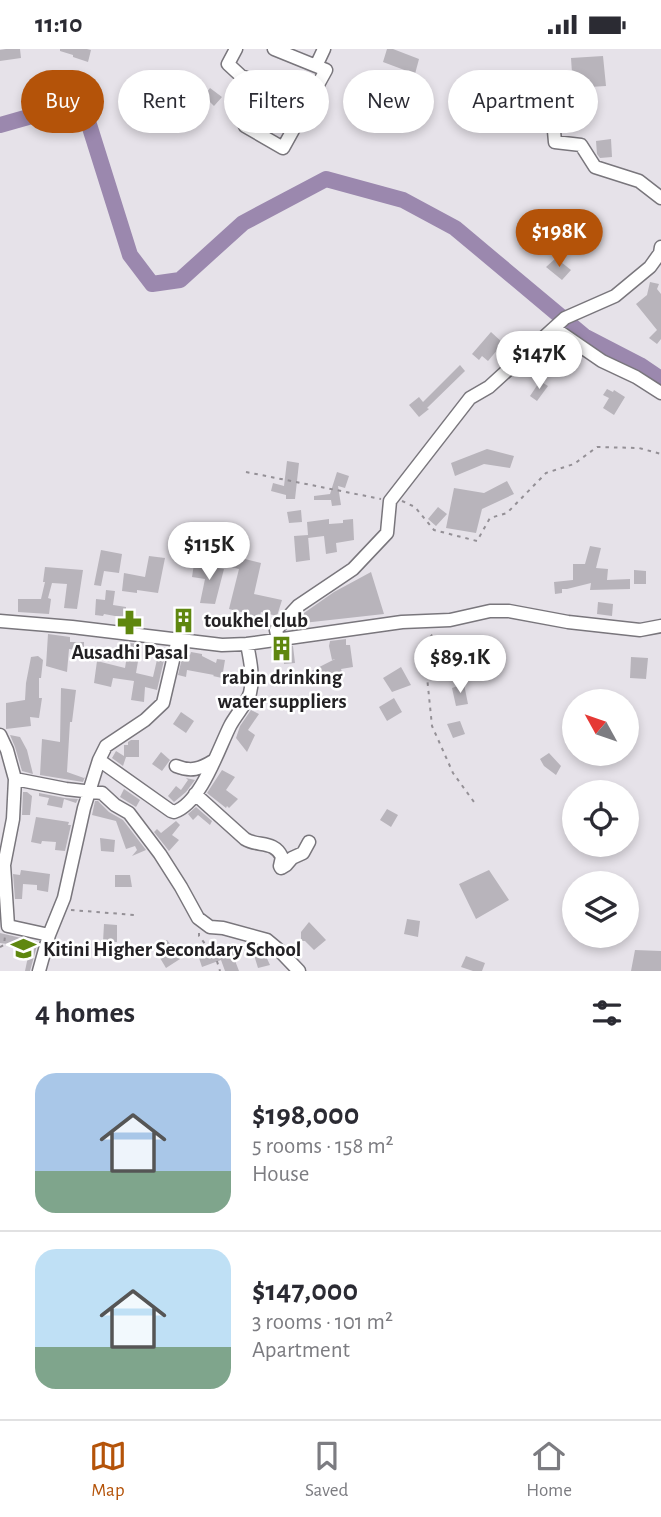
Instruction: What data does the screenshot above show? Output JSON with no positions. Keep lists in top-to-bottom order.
{
  "places": {
    "building": ["toukhel club", "rabin drinking water suppliers"],
    "pharmacy": ["Ausadhi Pasal"],
    "school or university": ["Kitini Higher Secondary School"]
  },
  "north": "top left",
  "page": {
    "status": "11:10",
    "chip": [
      "Buy",
      "Rent",
      "Filters",
      "New",
      "Apartment"
    ],
    "price": [
      "$198K",
      "$147K",
      "$115K",
      "$89.1K"
    ],
    "heading": "4 homes",
    "list": [
      {
        "name": "$198,000",
        "note": "5 rooms · 158 m² · House"
      },
      {
        "name": "$147,000",
        "note": "3 rooms · 101 m² · Apartment"
      }
    ],
    "tabs": ["Map", "Saved", "Home"]
  }
}
